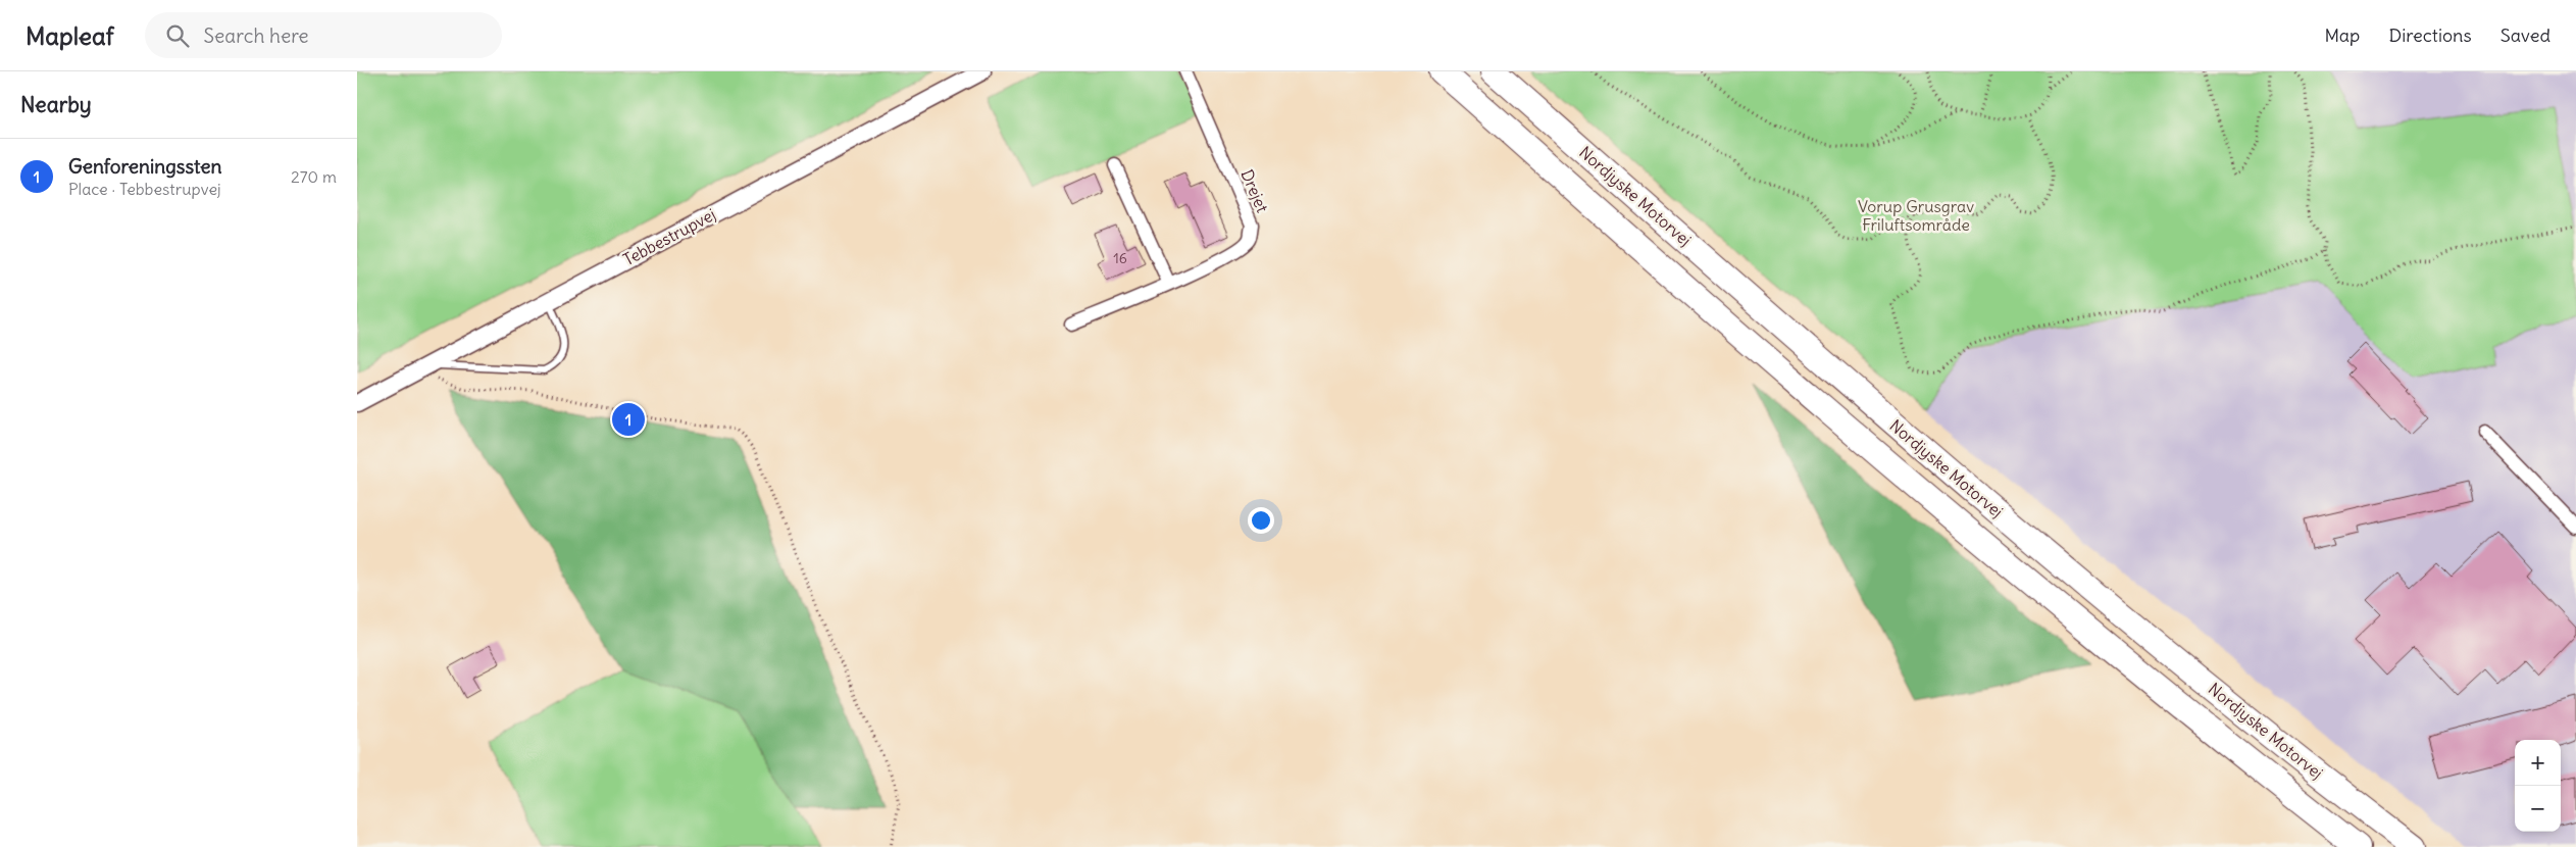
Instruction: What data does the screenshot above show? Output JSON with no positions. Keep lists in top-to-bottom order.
{
  "streets": {
    "highway": ["Nordjyske Motorvej"],
    "street": ["Drejet", "Tebbestrupvej"]
  },
  "parks": ["Vorup Grusgrav Friluftsområde"],
  "house_numbers": ["16"],
  "page": {
    "header": "Mapleaf",
    "search": "Search here",
    "nav": ["Map", "Directions", "Saved"],
    "heading": "Nearby",
    "list": [
      {
        "mark": "1",
        "name": "Genforeningssten",
        "note": "Place · Tebbestrupvej",
        "value": "270 m"
      }
    ],
    "pins": "1",
    "map_buttons": ["+", "−"]
  }
}
